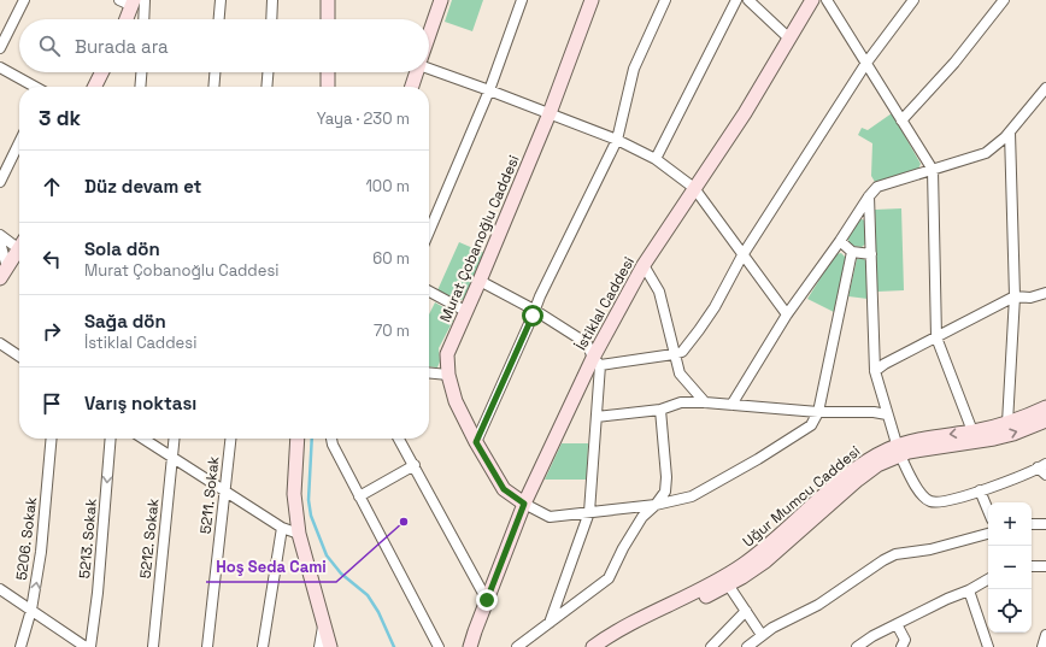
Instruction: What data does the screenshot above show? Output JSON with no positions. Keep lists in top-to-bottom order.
{
  "streets": {
    "street": [
      "Murat Çobanoğlu Caddesi",
      "İstiklal Caddesi",
      "5211. Sokak",
      "Uğur Mumcu Caddesi",
      "5206. Sokak",
      "5213. Sokak",
      "5212. Sokak"
    ]
  },
  "crossings": [
    ["Murat Çobanoğlu Caddesi", "İstiklal Caddesi"]
  ],
  "one_way": ["5206. Sokak", "5213. Sokak"],
  "places": ["Hoş Seda Cami"],
  "page": {
    "search": "Burada ara",
    "heading": ["3 dk", "Yaya · 230 m"],
    "list": [
      ["Düz devam et", "100 m"],
      ["Sola dön", "Murat Çobanoğlu Caddesi", "60 m"],
      ["Sağa dön", "İstiklal Caddesi", "70 m"],
      "Varış noktası"
    ],
    "map_buttons": ["+", "−"]
  }
}
